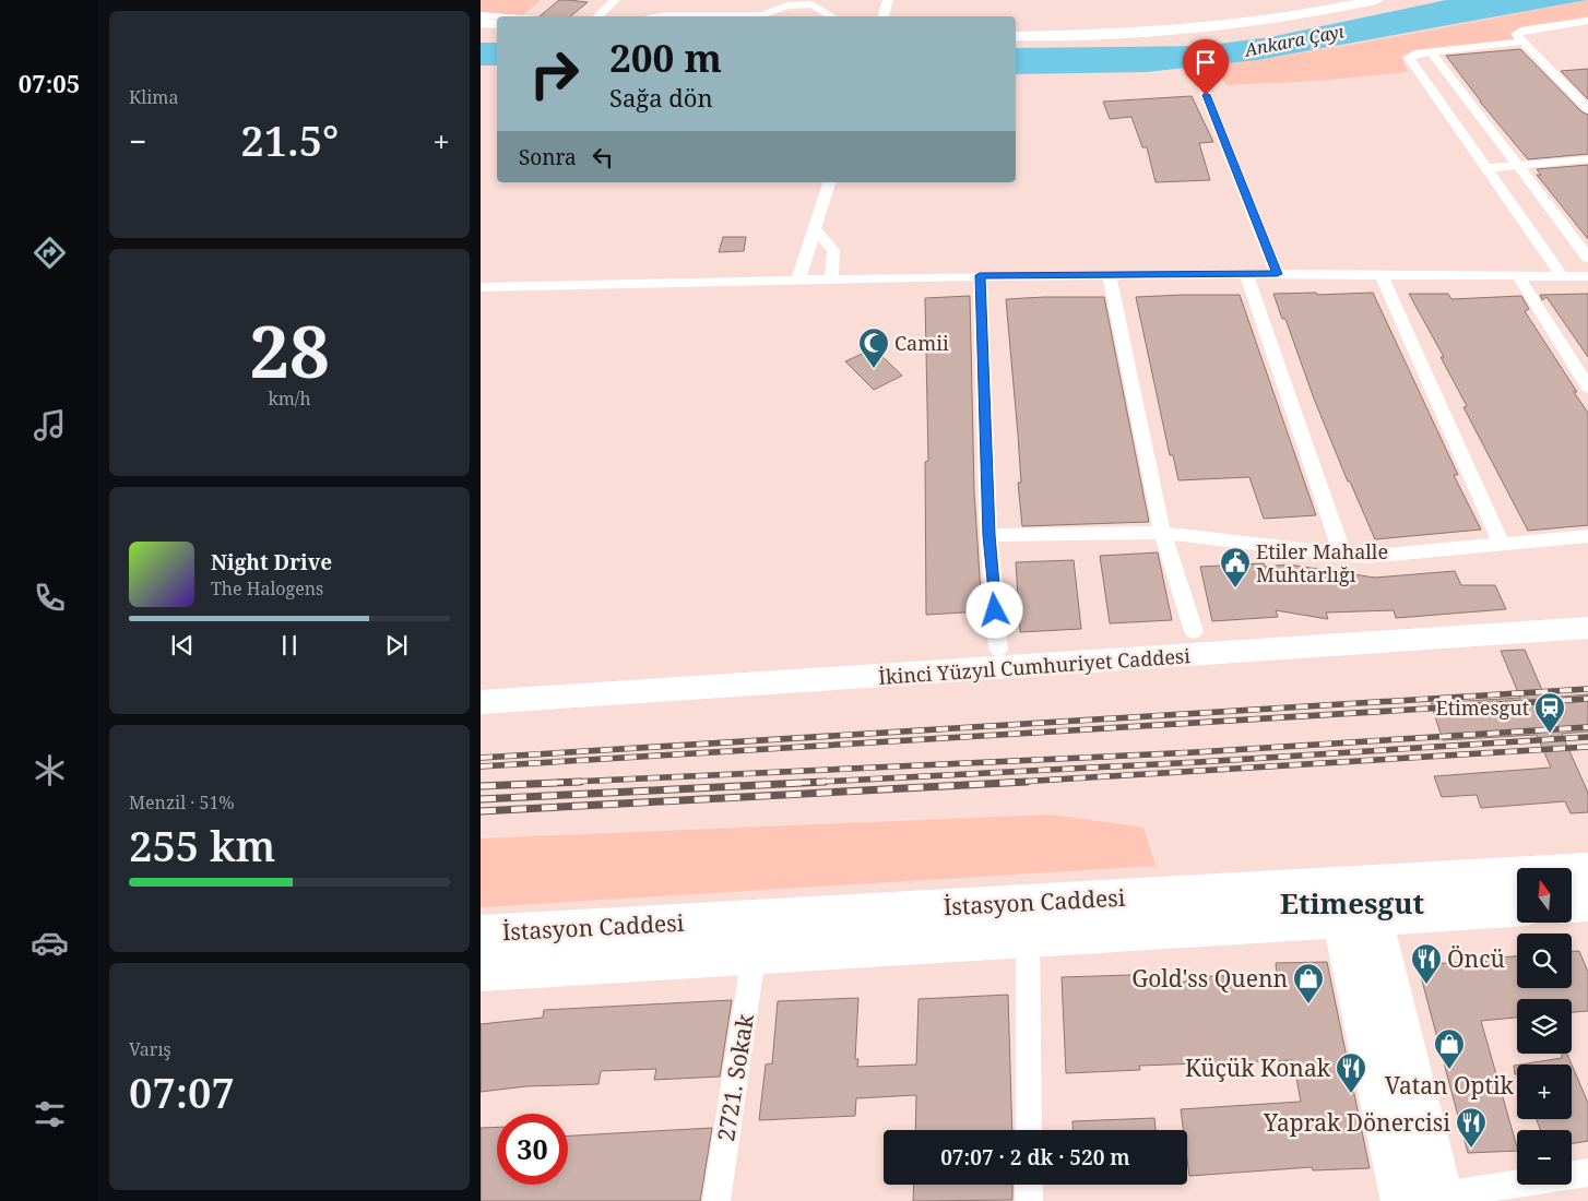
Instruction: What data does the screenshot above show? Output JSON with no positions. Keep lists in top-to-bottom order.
{
  "streets": {
    "main road": ["İkinci Yüzyıl Cumhuriyet Caddesi", "İstasyon Caddesi"],
    "street": ["2721. Sokak"]
  },
  "crossings": [
    ["İstasyon Caddesi", "2721. Sokak"]
  ],
  "districts": ["Etimesgut"],
  "water": ["Ankara Çayı"],
  "places": {
    "mosque": ["Camii"],
    "public building": ["Etiler Mahalle Muhtarlığı"],
    "station": ["Etimesgut"],
    "restaurant": ["Öncü", "Küçük Konak", "Yaprak Dönercisi"],
    "shop": ["Gold'ss Quenn", "Vatan Optik"]
  },
  "north": "top",
  "page": {
    "tabs": "07:05",
    "tile": [
      "Klima",
      ["28", "km/h"],
      ["Menzil · 51%", "255 km"],
      ["Varış", "07:07"]
    ],
    "turn": ["200 m", "Sağa dön"],
    "heat": ["−", "21.5°", "+"],
    "then": "Sonra",
    "song": ["Night Drive", "The Halogens"],
    "map_buttons": ["+", "−"],
    "limit": "30",
    "trip": "07:07 · 2 dk · 520 m"
  }
}
